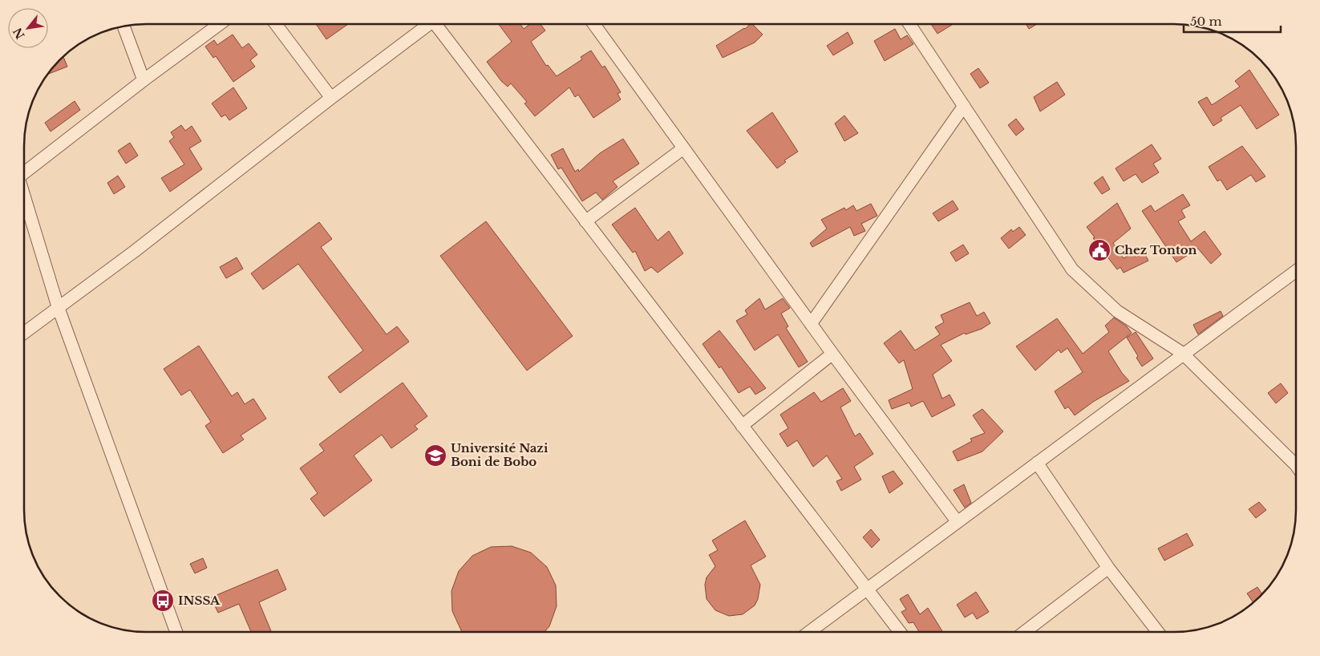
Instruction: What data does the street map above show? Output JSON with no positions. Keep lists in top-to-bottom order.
{
  "places": {
    "public building": ["Chez Tonton"],
    "school or university": ["Université Nazi Boni de Bobo"],
    "bus stop": ["INSSA"]
  },
  "scale_bar": "50 m",
  "north": "bottom left"
}
